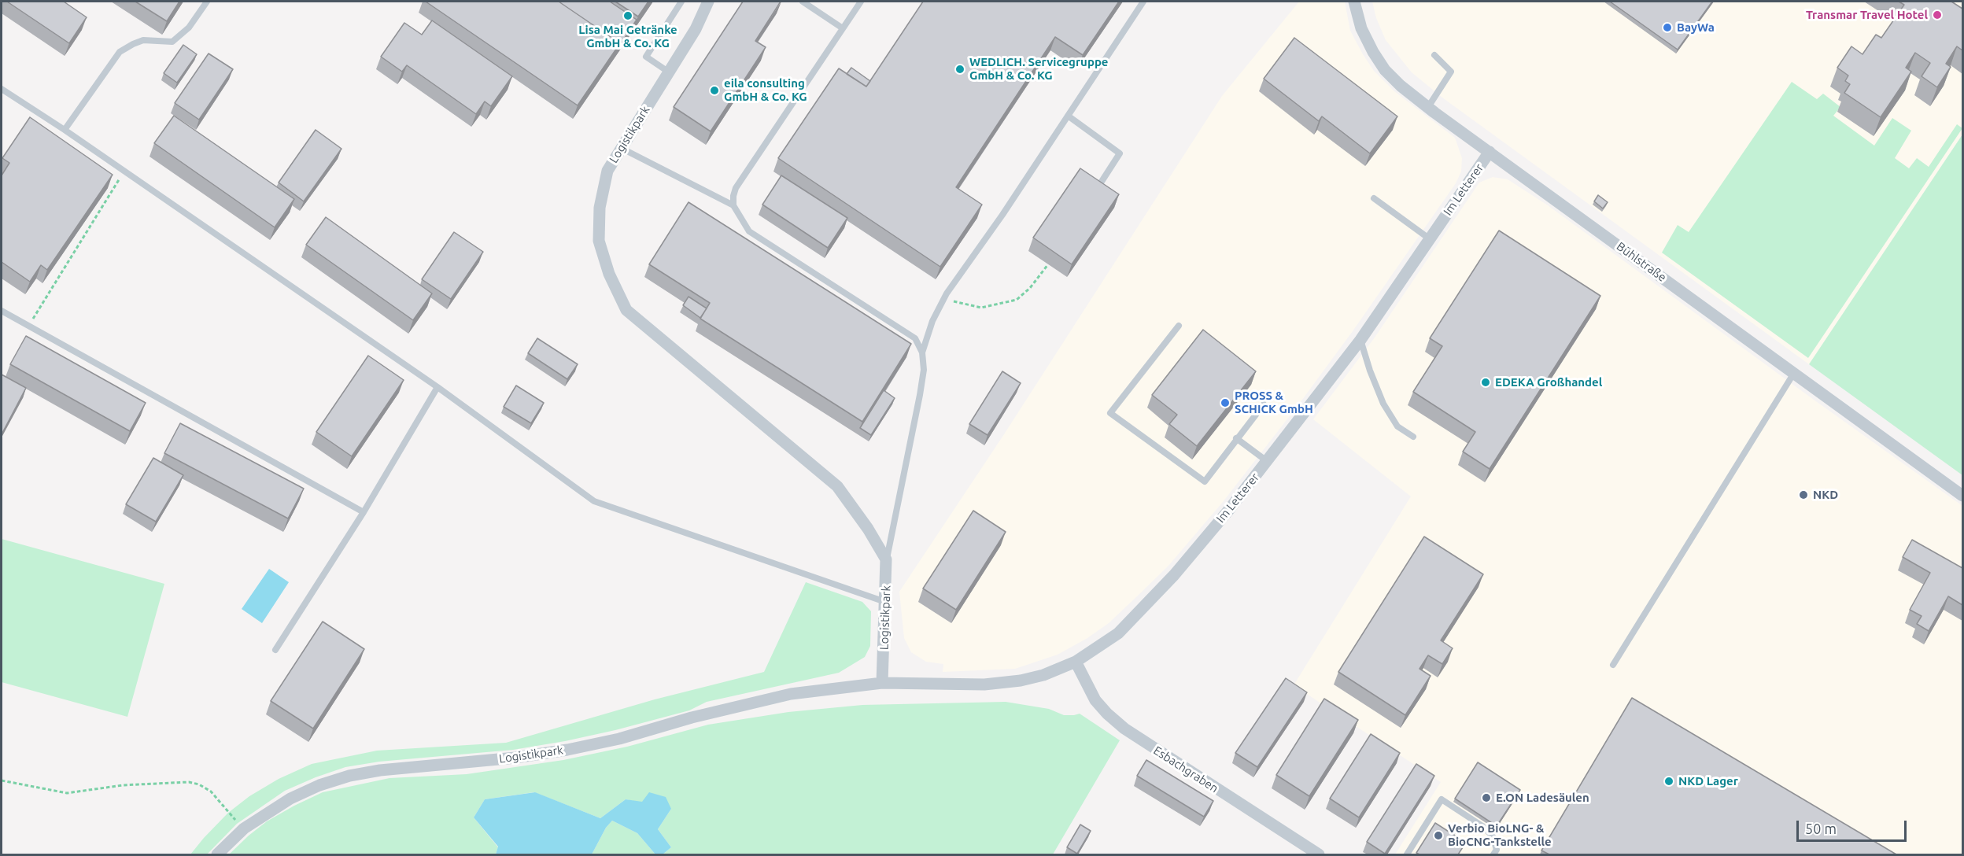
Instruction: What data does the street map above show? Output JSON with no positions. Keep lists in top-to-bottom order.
{
  "streets": {
    "street": [
      "Logistikpark",
      "Im Letterer",
      "Bühlstraße",
      "Esbachgraben"
    ]
  },
  "crossings": [
    ["Logistikpark", "Im Letterer"],
    ["Im Letterer", "Bühlstraße"],
    ["Im Letterer", "Esbachgraben"]
  ],
  "places": [
    "Transmar Travel Hotel",
    "Lisa Mai Getränke GmbH & Co. KG",
    "BayWa",
    "WEDLICH. Servicegruppe GmbH & Co. KG",
    "eila consulting GmbH & Co. KG",
    "EDEKA Großhandel",
    "PROSS & SCHICK GmbH",
    "NKD",
    "NKD Lager",
    "E.ON Ladesäulen",
    "Verbio BioLNG- & BioCNG-Tankstelle"
  ],
  "scale_bar": "50 m"
}
